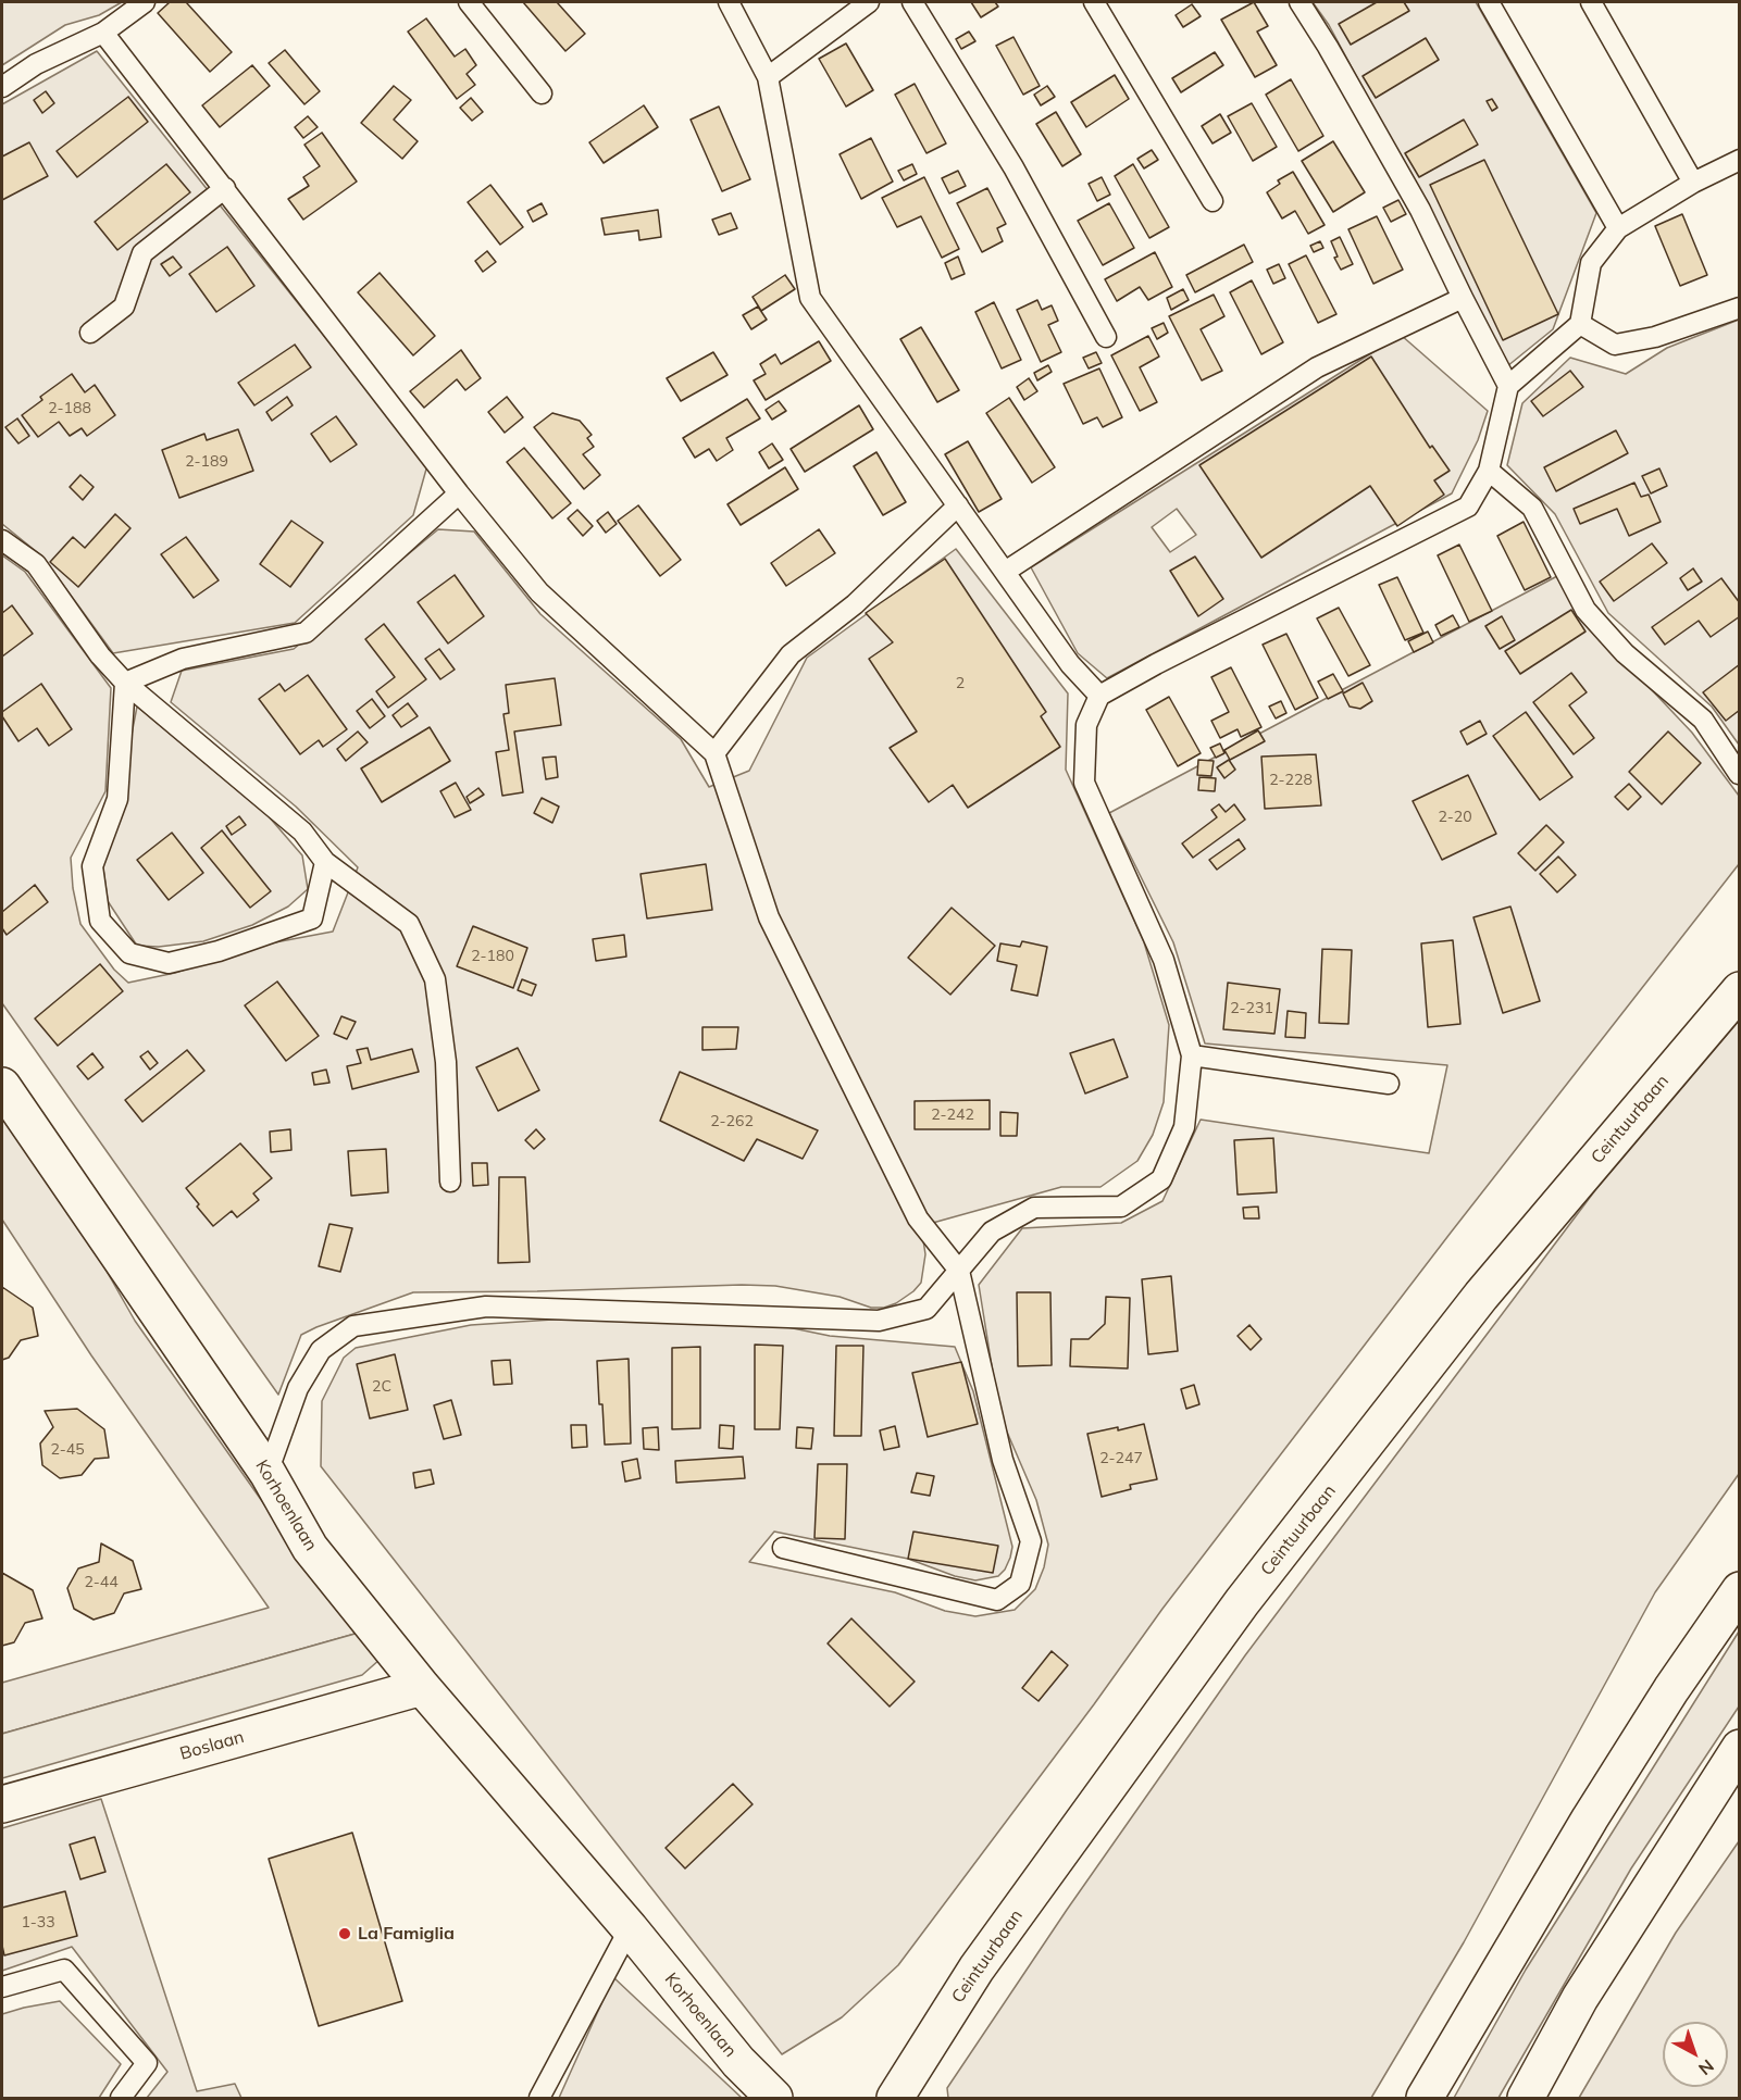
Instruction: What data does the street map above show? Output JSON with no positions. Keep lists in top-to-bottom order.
{
  "streets": {
    "main road": ["Ceintuurbaan", "Korhoenlaan", "Boslaan"]
  },
  "crossings": [
    ["Korhoenlaan", "Boslaan"]
  ],
  "places": ["La Famiglia"],
  "house_numbers": [
    "2-188",
    "2-189",
    "2",
    "2-228",
    "2-20",
    "2-180",
    "2-231",
    "2-242",
    "2-262",
    "2C",
    "2-45",
    "2-247",
    "2-44",
    "1-33"
  ],
  "north": "bottom right"
}
